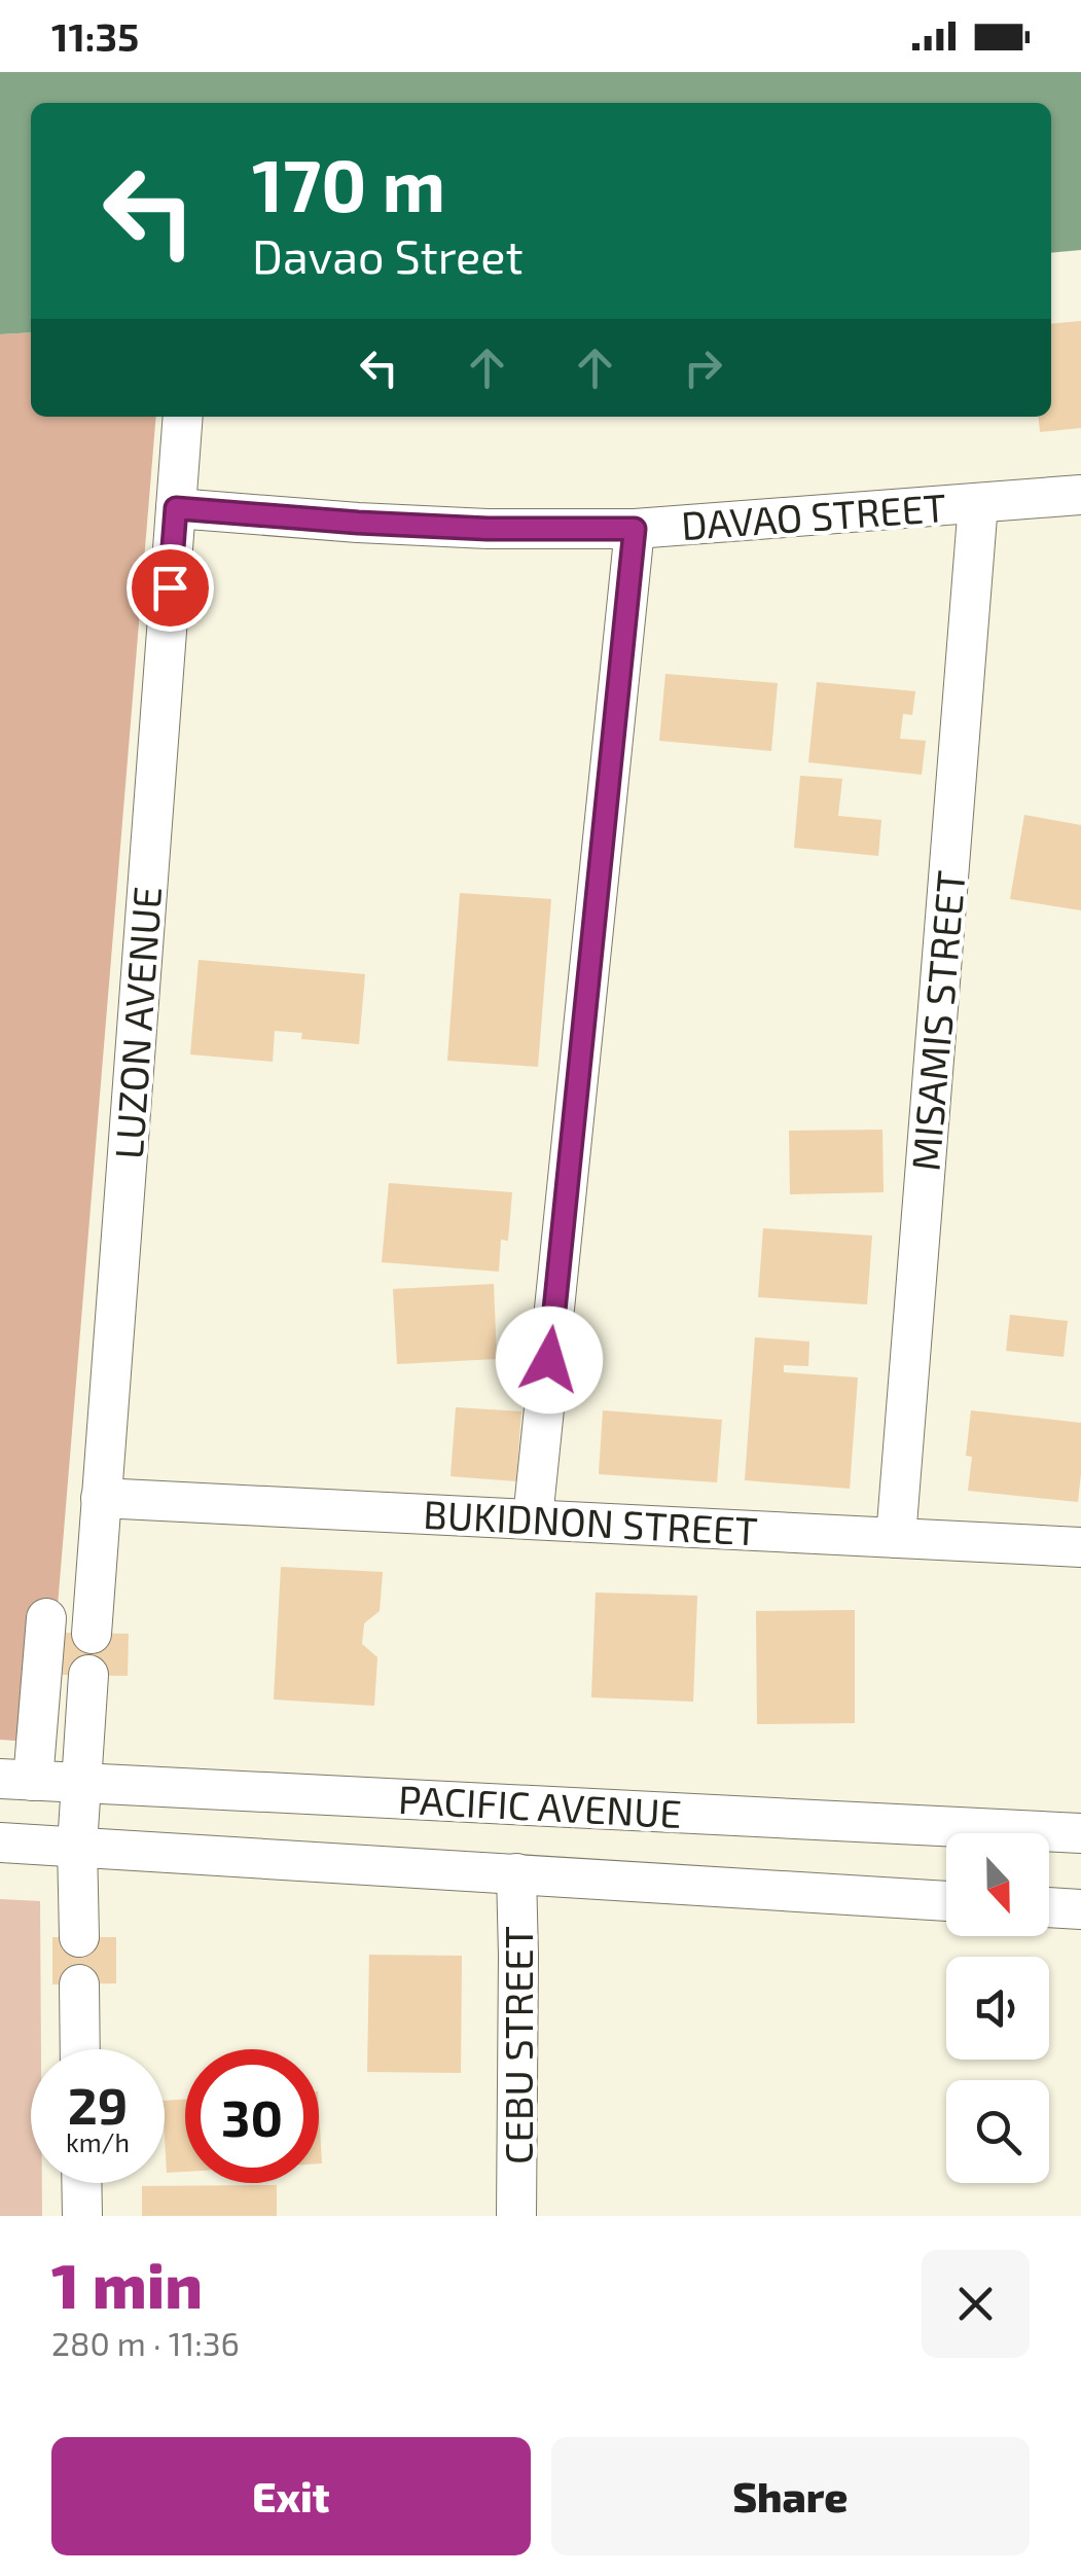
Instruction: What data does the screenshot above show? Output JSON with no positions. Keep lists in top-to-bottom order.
{
  "streets": {
    "street": [
      "DAVAO STREET",
      "MISAMIS STREET",
      "LUZON AVENUE",
      "BUKIDNON STREET",
      "PACIFIC AVENUE",
      "CEBU STREET"
    ]
  },
  "crossings": [
    ["DAVAO STREET", "MISAMIS STREET"],
    ["DAVAO STREET", "LUZON AVENUE"],
    ["MISAMIS STREET", "BUKIDNON STREET"],
    ["LUZON AVENUE", "BUKIDNON STREET"],
    ["PACIFIC AVENUE", "CEBU STREET"]
  ],
  "north": "bottom",
  "page": {
    "status": "11:35",
    "turn": ["170 m", "Davao Street"],
    "speed": "29 km/h",
    "limit": "30",
    "heading": ["1 min", "280 m · 11:36"],
    "buttons": ["Exit", "Share"]
  }
}
